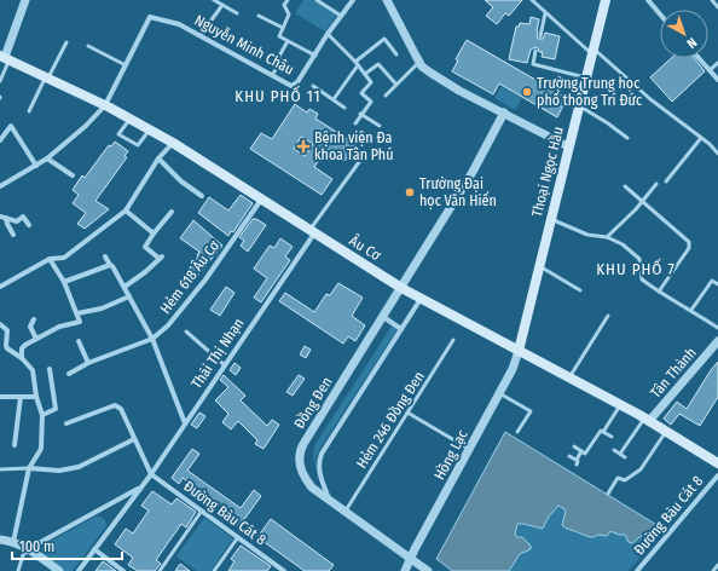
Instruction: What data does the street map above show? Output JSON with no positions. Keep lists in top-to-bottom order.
{
  "streets": {
    "main road": ["Thoại Ngọc Hầu", "Âu Cơ"],
    "street": [
      "Nguyễn Minh Châu",
      "Hẻm 618 Âu Cơ",
      "Thái Thị Nhạn",
      "Tân Thành",
      "Đồng Đen",
      "Hồng Lạc",
      "Đường Bàu Cát 8"
    ],
    "lane": ["Hẻm 246 Đồng Đen"]
  },
  "crossings": [
    ["Nguyễn Minh Châu", "Âu Cơ"],
    ["Thoại Ngọc Hầu", "Âu Cơ"],
    ["Thoại Ngọc Hầu", "Hồng Lạc"],
    ["Âu Cơ", "Hẻm 618 Âu Cơ"],
    ["Âu Cơ", "Thái Thị Nhạn"],
    ["Âu Cơ", "Tân Thành"],
    ["Âu Cơ", "Đồng Đen"],
    ["Âu Cơ", "Hồng Lạc"],
    ["Thái Thị Nhạn", "Đường Bàu Cát 8"],
    ["Đồng Đen", "Hẻm 246 Đồng Đen"],
    ["Đồng Đen", "Hồng Lạc"]
  ],
  "districts": ["KHU PHỐ 11", "KHU PHỐ 7"],
  "places": {
    "other": ["Trường Trung học phổ thông Trí Đức", "Trường Đại học Văn Hiến"],
    "health": ["Bệnh viện Đa khoa Tân Phú"]
  },
  "scale_bar": "100 m",
  "north": "bottom right"
}
